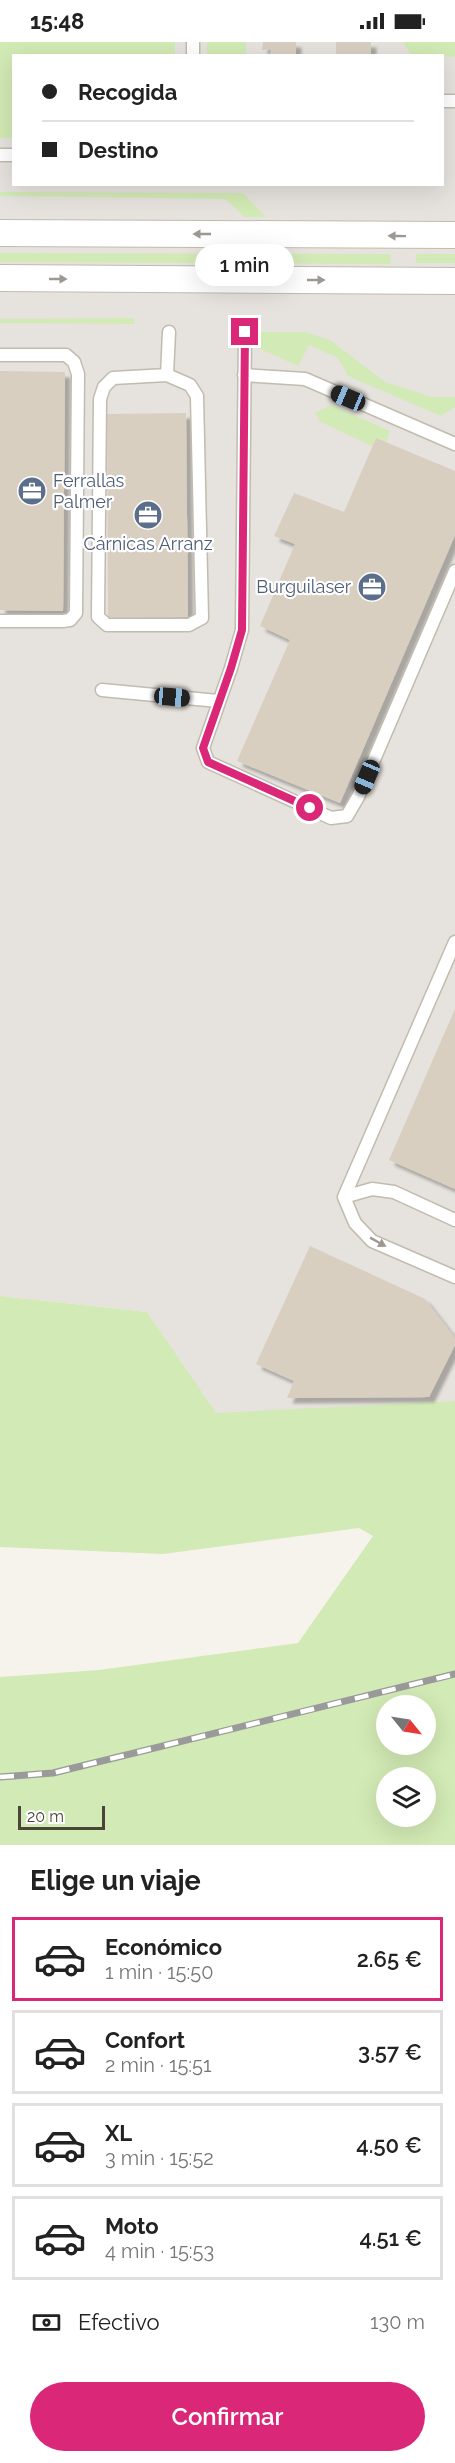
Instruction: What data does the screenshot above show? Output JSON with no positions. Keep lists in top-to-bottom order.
{
  "places": {
    "office": ["Ferrallas Palmer", "Cárnicas Arranz", "Burguilaser"]
  },
  "scale_bar": "20 m",
  "north": "bottom right",
  "page": {
    "status": "15:48",
    "banner": ["Recogida", "Destino"],
    "bubble": "1 min",
    "scale": "20 m",
    "heading": "Elige un viaje",
    "list": [
      {
        "name": "Económico",
        "note": "1 min · 15:50",
        "value": "2.65 €"
      },
      {
        "name": "Confort",
        "note": "2 min · 15:51",
        "value": "3.57 €"
      },
      {
        "name": "XL",
        "note": "3 min · 15:52",
        "value": "4.50 €"
      },
      {
        "name": "Moto",
        "note": "4 min · 15:53",
        "value": "4.51 €"
      }
    ],
    "pay": ["Efectivo", "130 m"],
    "buttons": "Confirmar"
  }
}
